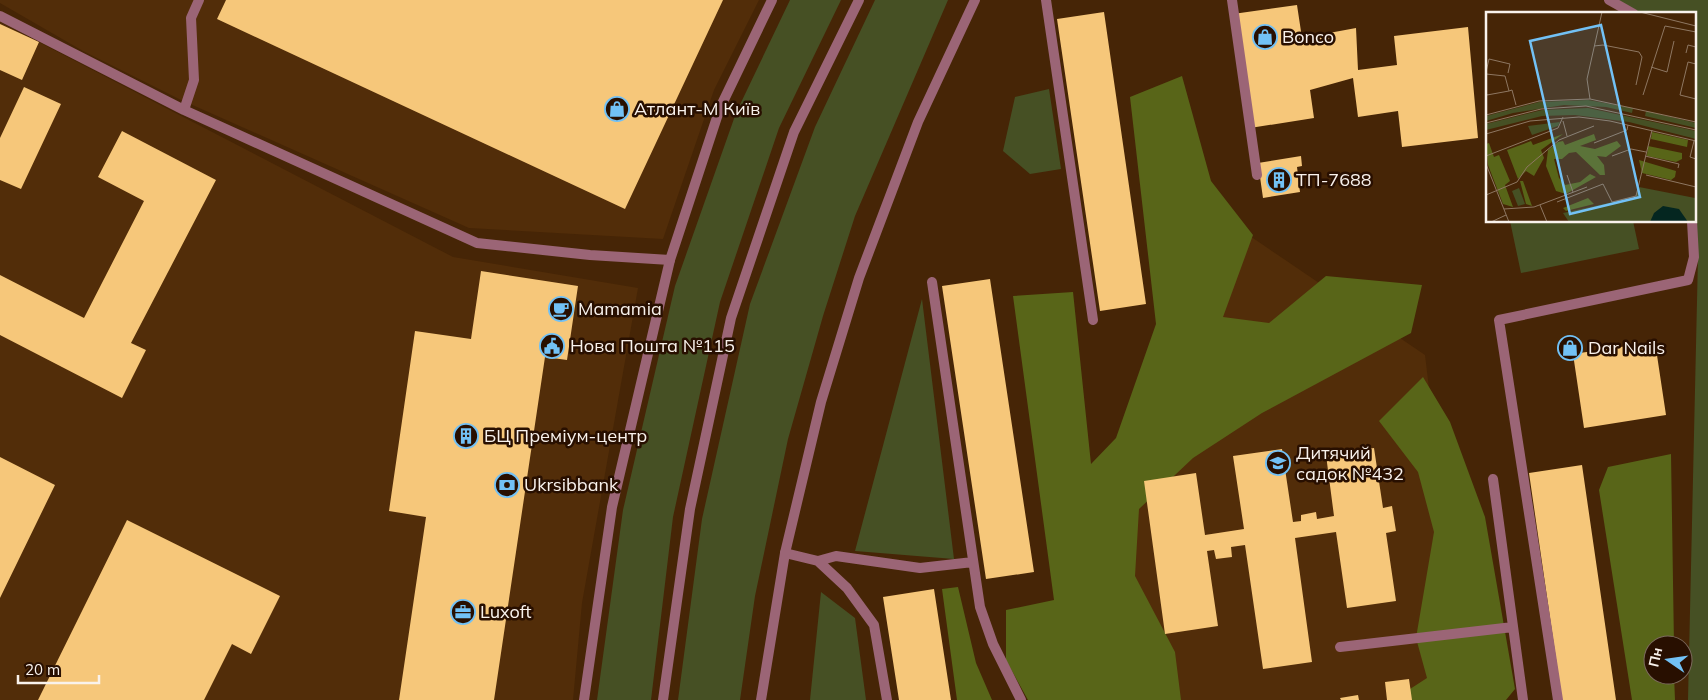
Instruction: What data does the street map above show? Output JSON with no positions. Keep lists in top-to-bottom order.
{
  "places": {
    "shop": ["Bonco", "Атлант-М Київ", "Dar Nails"],
    "building": ["ТП-7688", "БЦ Преміум-центр"],
    "cafe": ["Mamamia"],
    "public building": ["Нова Пошта №115"],
    "school or university": ["Дитячий садок №432"],
    "bank": ["Ukrsibbank"],
    "office": ["Luxoft"]
  },
  "scale_bar": "20 m",
  "north": "left"
}
